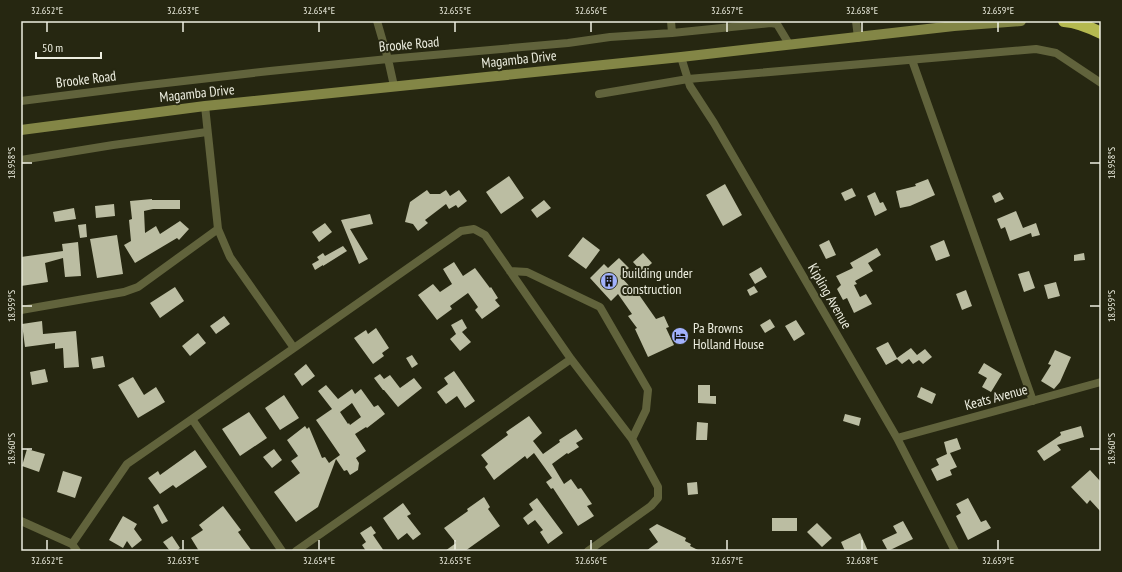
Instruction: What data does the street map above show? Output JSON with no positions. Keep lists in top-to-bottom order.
{
  "streets": {
    "street": [
      "Brooke Road",
      "Magamba Drive",
      "Kipling Avenue",
      "Keats Avenue"
    ]
  },
  "crossings": [
    ["Brooke Road", "Magamba Drive"],
    ["Magamba Drive", "Kipling Avenue"],
    ["Kipling Avenue", "Keats Avenue"]
  ],
  "places": {
    "building": ["building under construction"],
    "hotel": ["Pa Browns Holland House"]
  },
  "scale_bar": "50 m",
  "coordinates": [
    "32.652°E",
    "32.653°E",
    "32.654°E",
    "32.655°E",
    "32.656°E",
    "32.657°E",
    "32.658°E",
    "32.659°E",
    "18.958°S",
    "18.959°S",
    "18.960°S"
  ]
}
